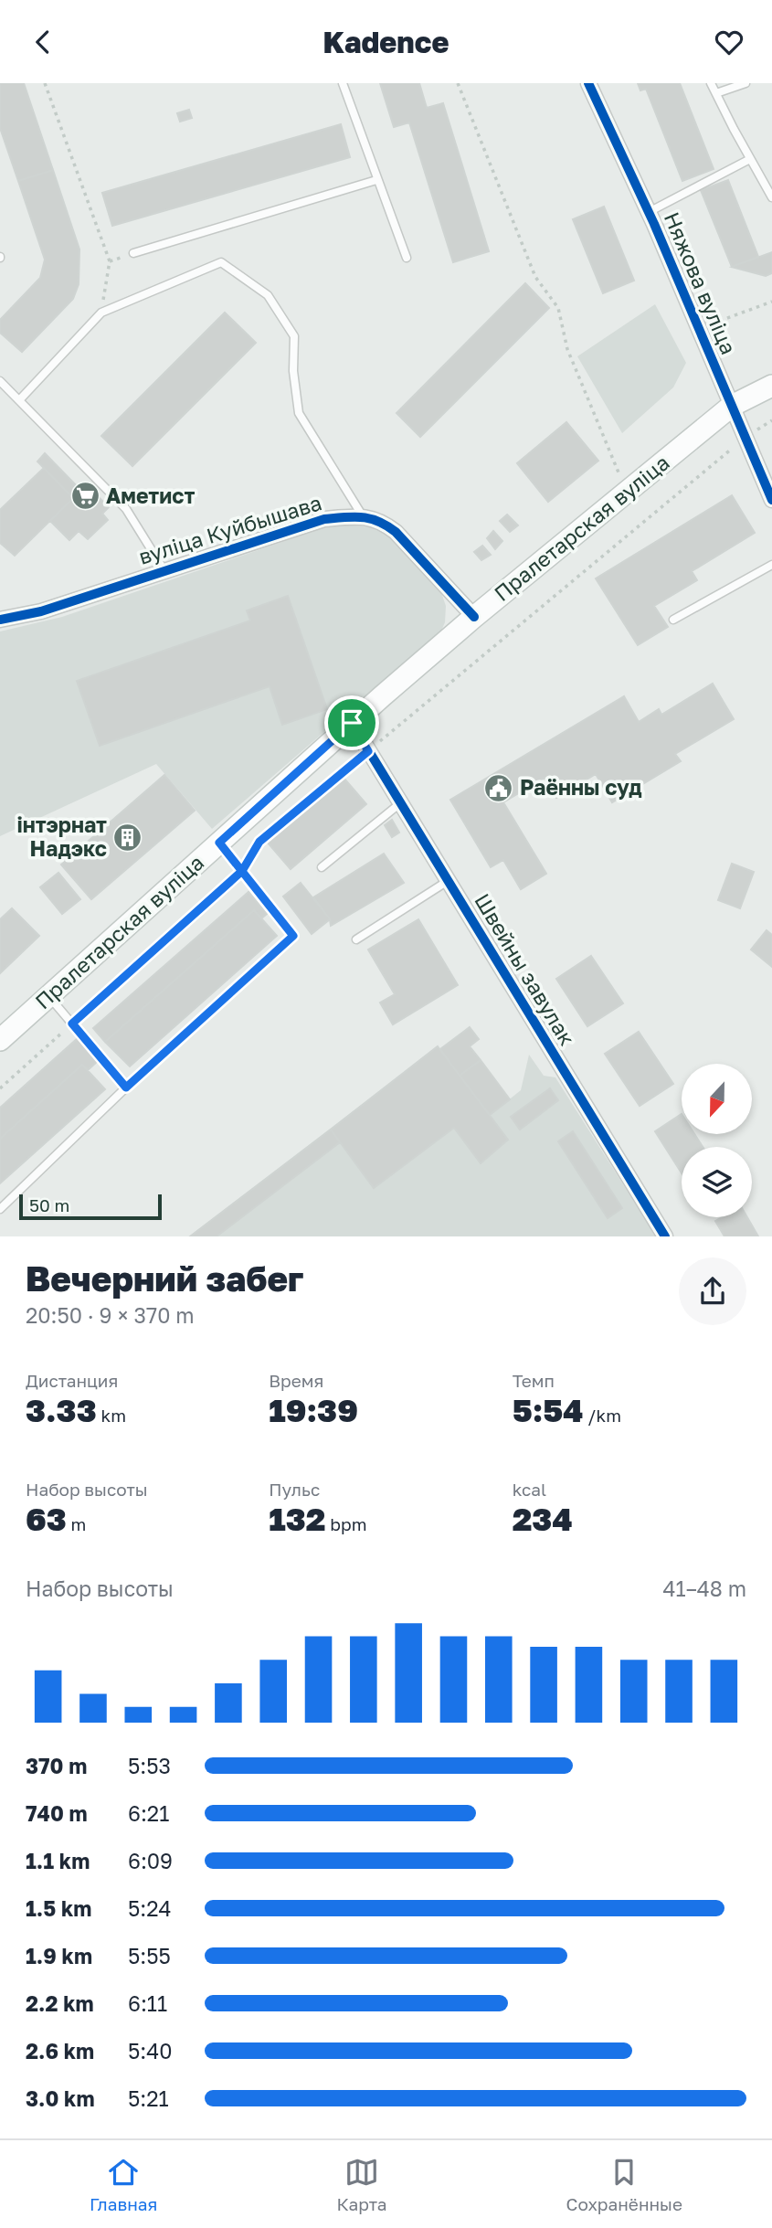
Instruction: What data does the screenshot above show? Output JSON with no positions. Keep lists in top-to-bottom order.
{
  "streets": {
    "main road": ["Пралетарская вуліца"],
    "street": ["Няжова вуліца", "вуліца Куйбышава", "Швейны завулак"]
  },
  "crossings": [
    ["Няжова вуліца", "Пралетарская вуліца"],
    ["Пралетарская вуліца", "вуліца Куйбышава"],
    ["Пралетарская вуліца", "Швейны завулак"]
  ],
  "places": {
    "supermarket": ["Аметист"],
    "public building": ["Раённы суд"],
    "building": ["інтэрнат Надэкс"]
  },
  "scale_bar": "50 m",
  "north": "bottom",
  "page": {
    "header": "Kadence",
    "scale": "50 m",
    "heading": ["Вечерний забег", "20:50 · 9 × 370 m"],
    "stats": [
      ["Дистанция", "3.33 km"],
      ["Время", "19:39"],
      ["Темп", "5:54 /km"],
      ["Набор высоты", "63 m"],
      ["Пульс", "132 bpm"],
      ["kcal", "234"]
    ],
    "chart": ["Набор высоты", "41–48 m"],
    "list": [
      {
        "name": "370 m",
        "note": "5:53"
      },
      {
        "name": "740 m",
        "note": "6:21"
      },
      {
        "name": "1.1 km",
        "note": "6:09"
      },
      {
        "name": "1.5 km",
        "note": "5:24"
      },
      {
        "name": "1.9 km",
        "note": "5:55"
      },
      {
        "name": "2.2 km",
        "note": "6:11"
      },
      {
        "name": "2.6 km",
        "note": "5:40"
      },
      {
        "name": "3.0 km",
        "note": "5:21"
      }
    ],
    "tabs": ["Главная", "Карта", "Сохранённые"]
  }
}
